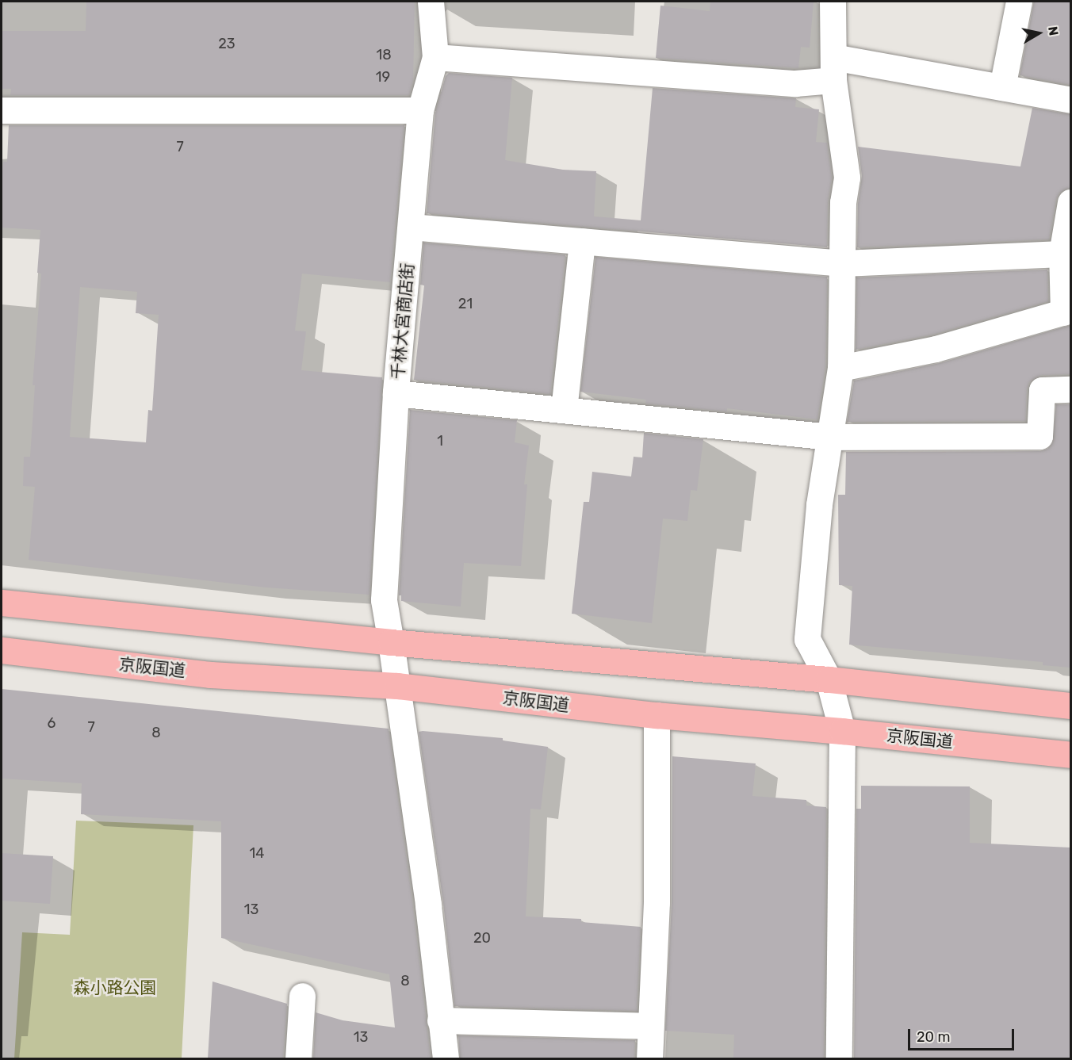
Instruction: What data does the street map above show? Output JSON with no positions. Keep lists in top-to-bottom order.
{
  "streets": {
    "highway": ["京阪国道"],
    "street": ["千林大宮商店街"]
  },
  "crossings": [
    ["千林大宮商店街", "京阪国道"]
  ],
  "parks": ["森小路公園"],
  "house_numbers": [
    "23",
    "18",
    "19",
    "7",
    "21",
    "1",
    "6",
    "7",
    "8",
    "14",
    "13",
    "20",
    "8",
    "13"
  ],
  "scale_bar": "20 m",
  "north": "right"
}
